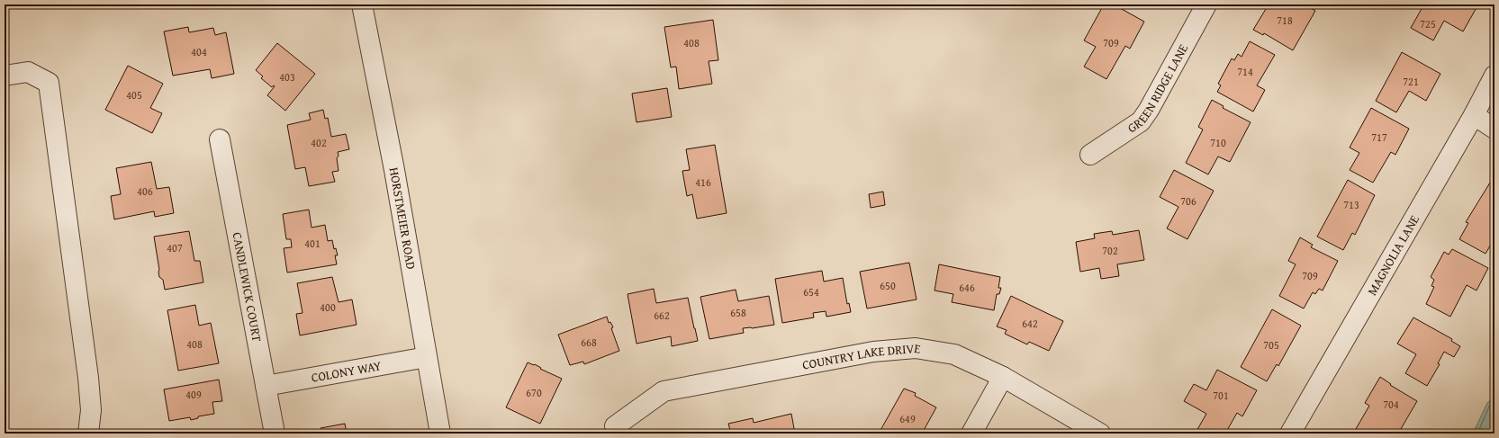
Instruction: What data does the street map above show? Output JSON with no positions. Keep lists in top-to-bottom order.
{
  "streets": {
    "street": [
      "GREEN RIDGE LANE",
      "HORSTMEIER ROAD",
      "MAGNOLIA LANE",
      "CANDLEWICK COURT",
      "COUNTRY LAKE DRIVE",
      "COLONY WAY"
    ]
  },
  "crossings": [
    ["HORSTMEIER ROAD", "COLONY WAY"],
    ["CANDLEWICK COURT", "COLONY WAY"]
  ],
  "house_numbers": [
    "718",
    "725",
    "408",
    "709",
    "404",
    "714",
    "403",
    "721",
    "405",
    "717",
    "402",
    "710",
    "416",
    "406",
    "706",
    "713",
    "401",
    "407",
    "702",
    "709",
    "650",
    "646",
    "654",
    "400",
    "658",
    "662",
    "642",
    "668",
    "408",
    "705",
    "670",
    "409",
    "701",
    "704",
    "649"
  ]
}
